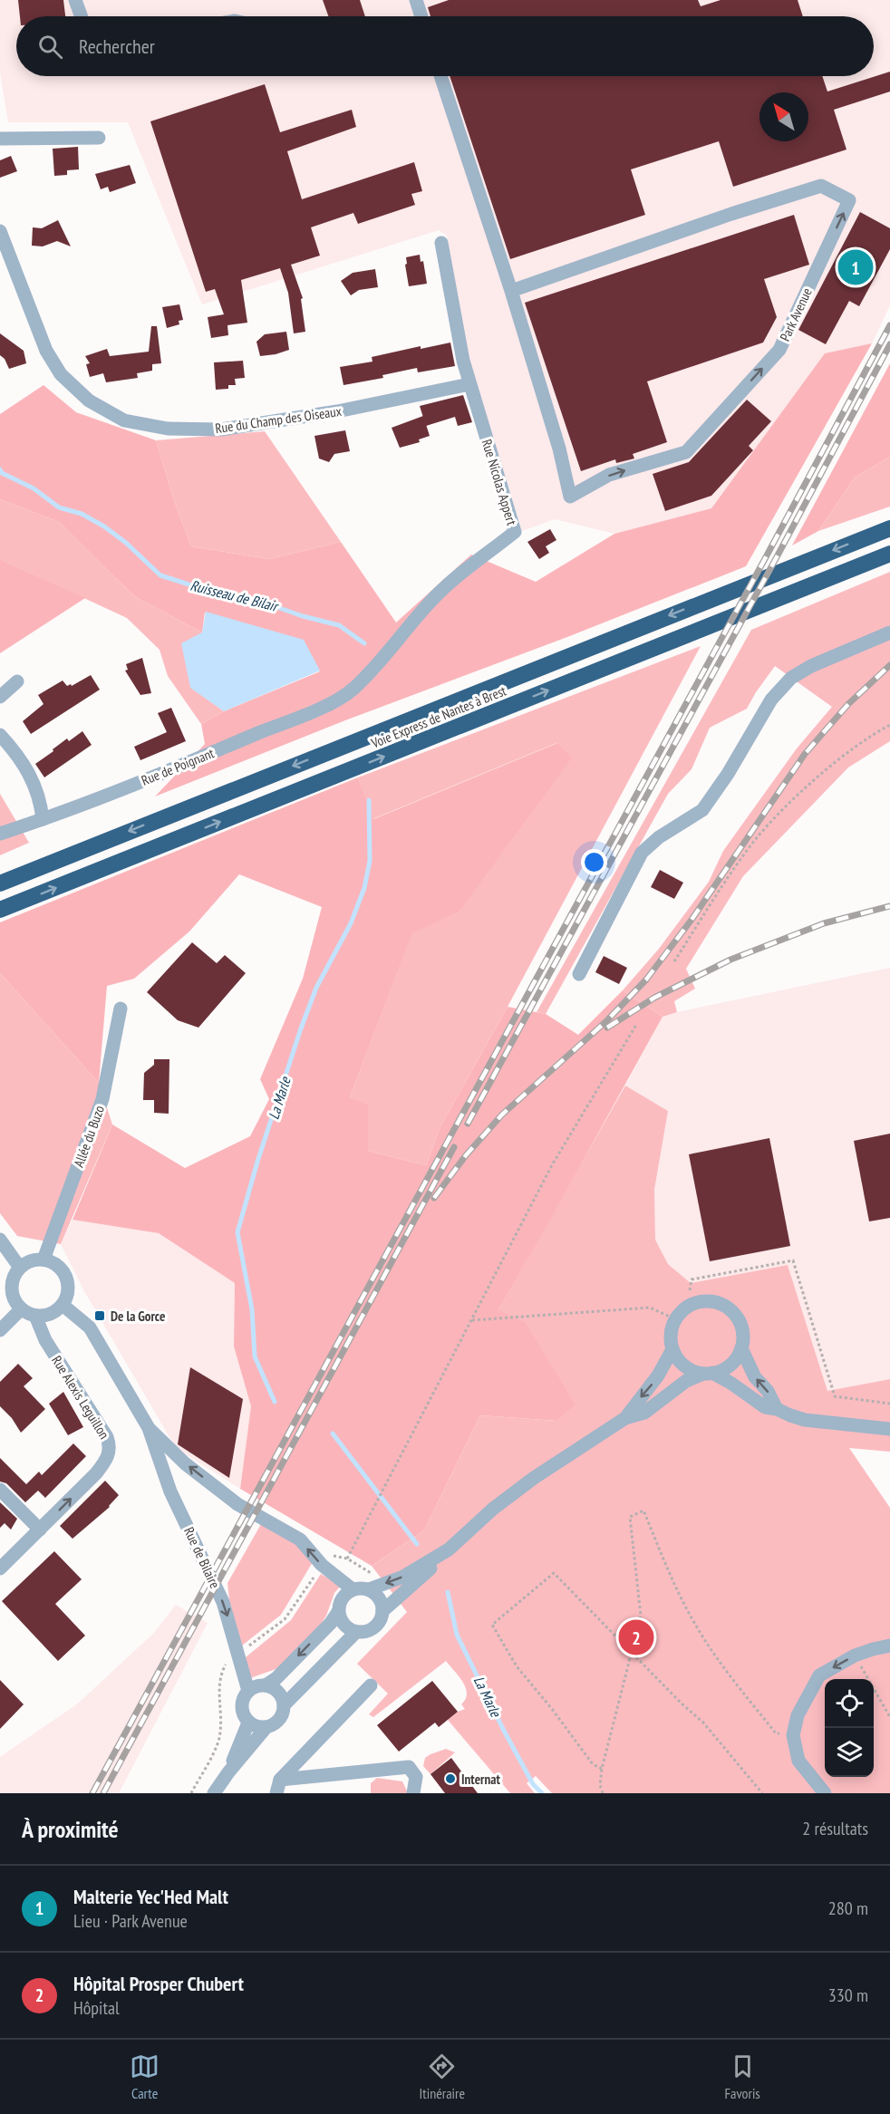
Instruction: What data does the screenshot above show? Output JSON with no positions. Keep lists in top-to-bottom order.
{
  "streets": {
    "highway": ["Voie Express de Nantes à Brest"],
    "street": [
      "Park Avenue",
      "Rue du Champ des Oiseaux",
      "Rue Nicolas Appert",
      "Rue de Poignant",
      "Allée du Buzo",
      "Rue Alexis Leguillon",
      "Rue de Bilaire"
    ]
  },
  "crossings": [
    ["Rue du Champ des Oiseaux", "Rue Nicolas Appert"],
    ["Rue Nicolas Appert", "Rue de Poignant"],
    ["Allée du Buzo", "Rue Alexis Leguillon"],
    ["Allée du Buzo", "Rue de Bilaire"],
    ["Rue Alexis Leguillon", "Rue de Bilaire"]
  ],
  "one_way": ["Rue Alexis Leguillon"],
  "water": ["Ruisseau de Bilair", "La Marle"],
  "places": {
    "transit": ["De la Gorce"],
    "other": ["Internat"]
  },
  "north": "top left",
  "page": {
    "search": "Rechercher",
    "pins": ["1", "2"],
    "heading": ["À proximité", "2 résultats"],
    "list": [
      {
        "mark": "1",
        "name": "Malterie Yec'Hed Malt",
        "note": "Lieu · Park Avenue",
        "value": "280 m"
      },
      {
        "mark": "2",
        "name": "Hôpital Prosper Chubert",
        "note": "Hôpital",
        "value": "330 m"
      }
    ],
    "nav": ["Carte", "Itinéraire", "Favoris"]
  }
}
